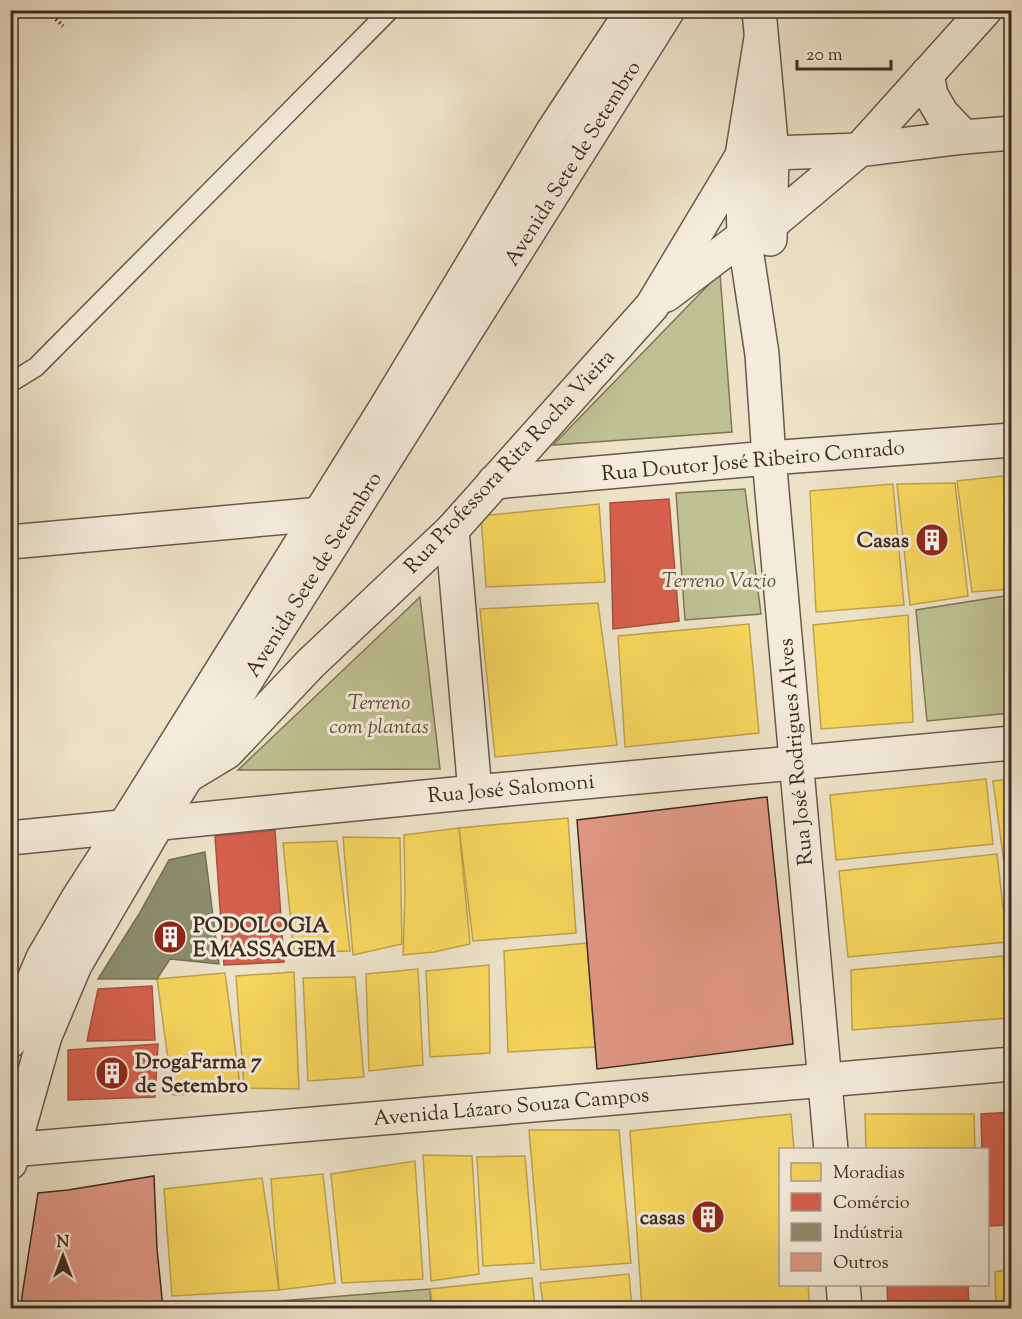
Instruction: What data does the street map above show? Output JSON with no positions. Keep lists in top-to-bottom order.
{
  "streets": {
    "street": [
      "Avenida Sete de Setembro",
      "Rua Doutor José Ribeiro Conrado",
      "Rua Professora Rita Rocha Vieira",
      "Rua José Rodrigues Alves",
      "Rua José Salomoni",
      "Avenida Lázaro Souza Campos"
    ]
  },
  "crossings": [
    ["Avenida Sete de Setembro", "Rua Professora Rita Rocha Vieira"],
    ["Avenida Sete de Setembro", "Rua José Salomoni"],
    ["Avenida Sete de Setembro", "Avenida Lázaro Souza Campos"],
    ["Rua Doutor José Ribeiro Conrado", "Rua Professora Rita Rocha Vieira"],
    ["Rua Doutor José Ribeiro Conrado", "Rua José Rodrigues Alves"],
    ["Rua Professora Rita Rocha Vieira", "Rua José Rodrigues Alves"],
    ["Rua José Rodrigues Alves", "Rua José Salomoni"],
    ["Rua José Rodrigues Alves", "Avenida Lázaro Souza Campos"]
  ],
  "parks": ["Terreno Vazio", "Terreno com plantas"],
  "places": {
    "building": [
      "Casas",
      "PODOLOGIA E MASSAGEM",
      "DrogaFarma 7 de Setembro",
      "casas"
    ]
  },
  "legend": [
    "Moradias",
    "Comércio",
    "Indústria",
    "Outros"
  ],
  "scale_bar": "20 m",
  "north": "top"
}
